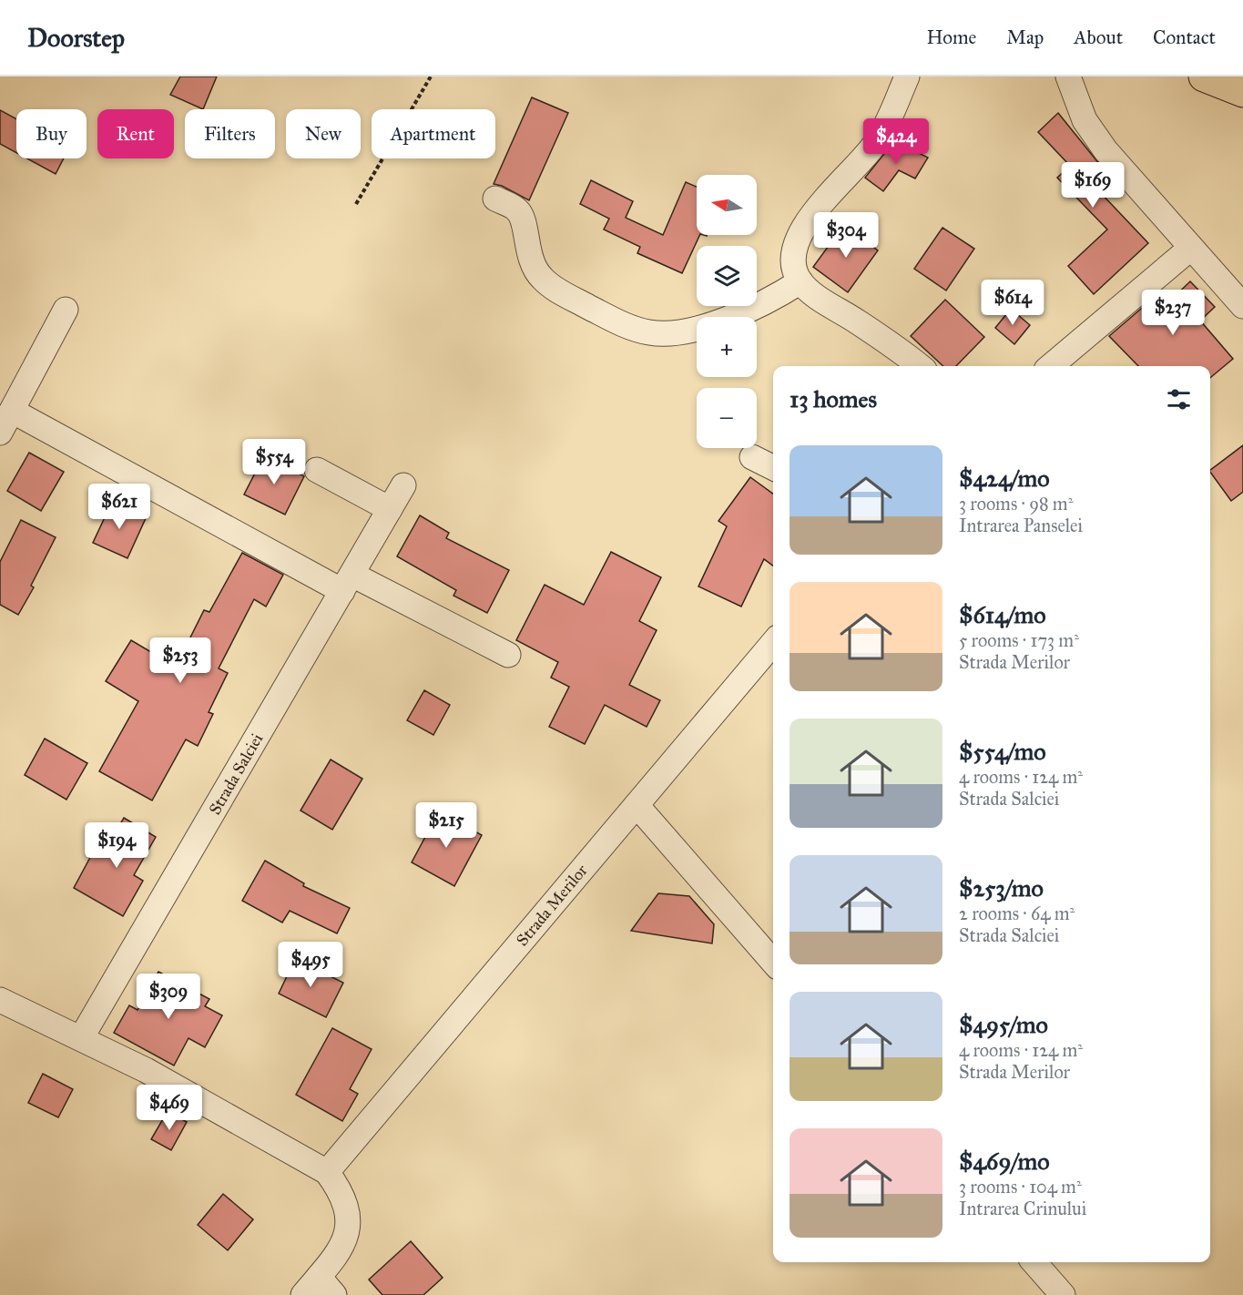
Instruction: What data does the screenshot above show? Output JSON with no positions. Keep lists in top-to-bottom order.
{
  "streets": {
    "street": ["Strada Salciei", "Strada Merilor"]
  },
  "north": "left",
  "page": {
    "header": "Doorstep",
    "nav": [
      "Home",
      "Map",
      "About",
      "Contact"
    ],
    "chip": [
      "Buy",
      "Rent",
      "Filters",
      "New",
      "Apartment"
    ],
    "price": [
      "$424",
      "$169",
      "$304",
      "$614",
      "$237",
      "$554",
      "$621",
      "$253",
      "$215",
      "$194",
      "$495",
      "$309",
      "$469"
    ],
    "map_buttons": ["+", "−"],
    "heading": "13 homes",
    "list": [
      {
        "name": "$424/mo",
        "note": "3 rooms · 98 m² · Intrarea Panselei"
      },
      {
        "name": "$614/mo",
        "note": "5 rooms · 173 m² · Strada Merilor"
      },
      {
        "name": "$554/mo",
        "note": "4 rooms · 124 m² · Strada Salciei"
      },
      {
        "name": "$253/mo",
        "note": "2 rooms · 64 m² · Strada Salciei"
      },
      {
        "name": "$495/mo",
        "note": "4 rooms · 124 m² · Strada Merilor"
      },
      {
        "name": "$469/mo",
        "note": "3 rooms · 104 m² · Intrarea Crinului"
      }
    ]
  }
}
